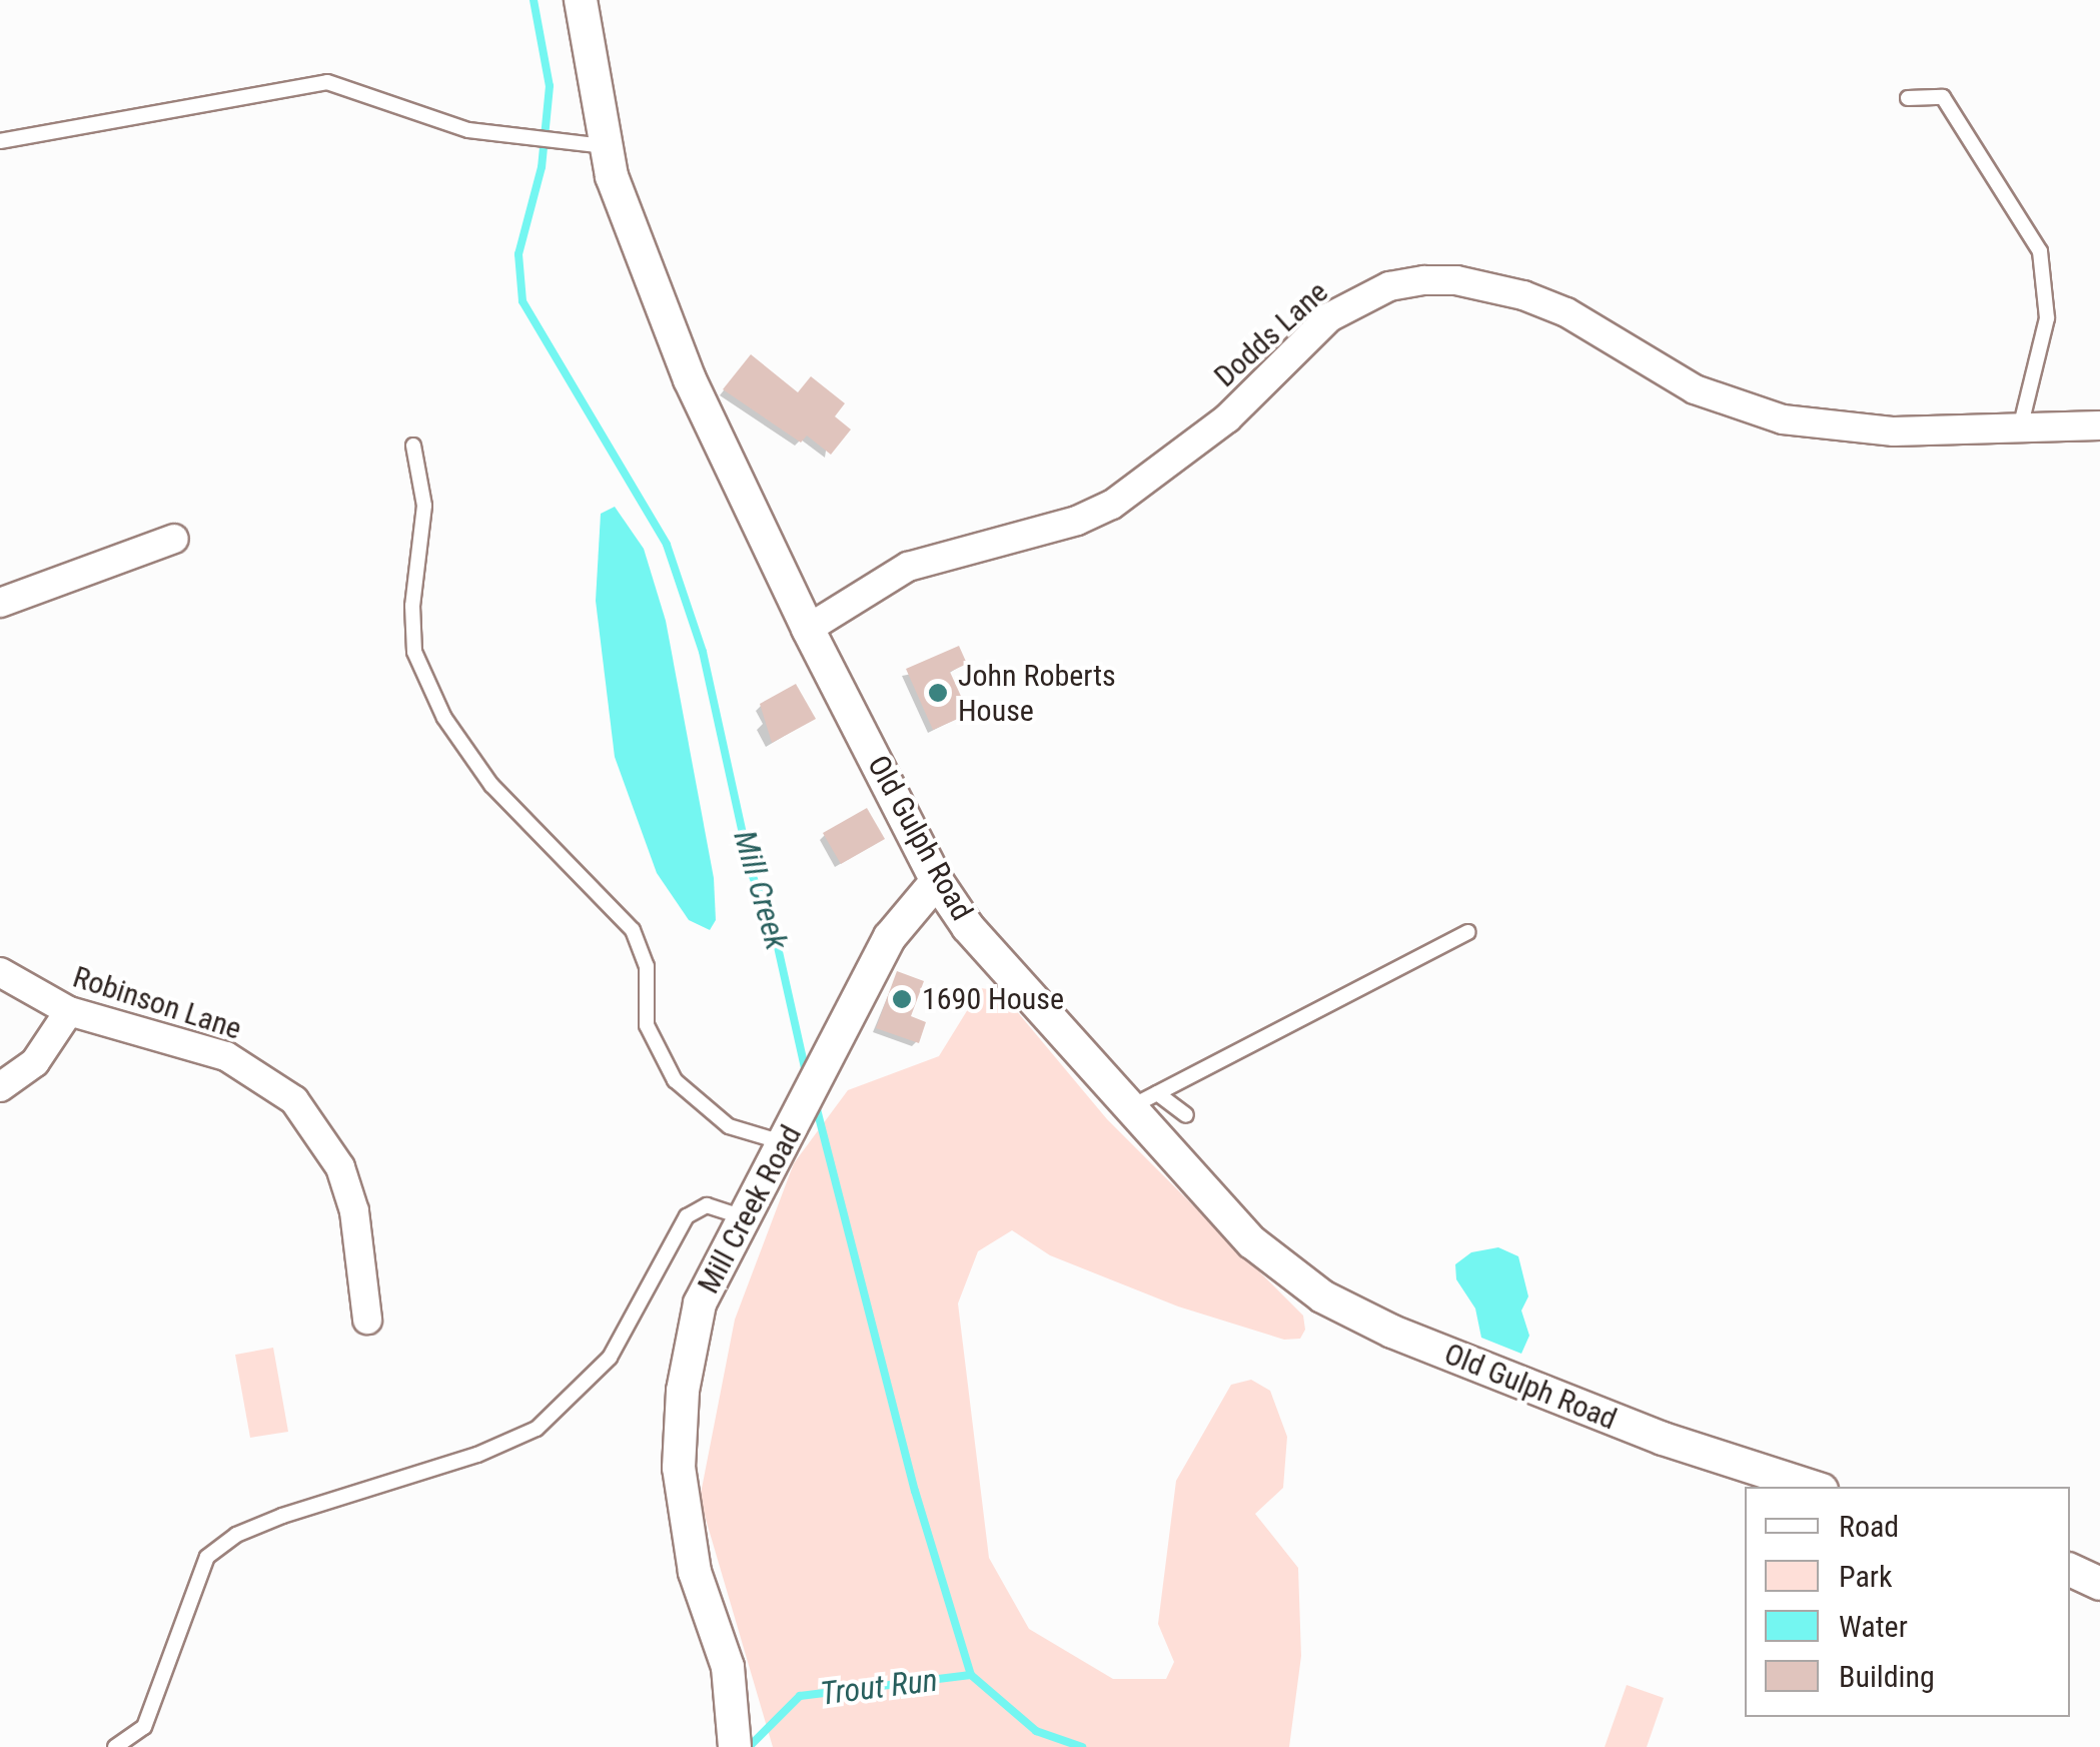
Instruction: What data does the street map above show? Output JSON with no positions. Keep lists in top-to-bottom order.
{
  "streets": {
    "street": [
      "Dodds Lane",
      "Old Gulph Road",
      "Robinson Lane",
      "Mill Creek Road"
    ]
  },
  "crossings": [
    ["Dodds Lane", "Old Gulph Road"],
    ["Old Gulph Road", "Mill Creek Road"]
  ],
  "water": ["Mill Creek", "Trout Run"],
  "places": ["John Roberts House", "1690 House"],
  "legend": [
    "Road",
    "Park",
    "Water",
    "Building"
  ]
}
